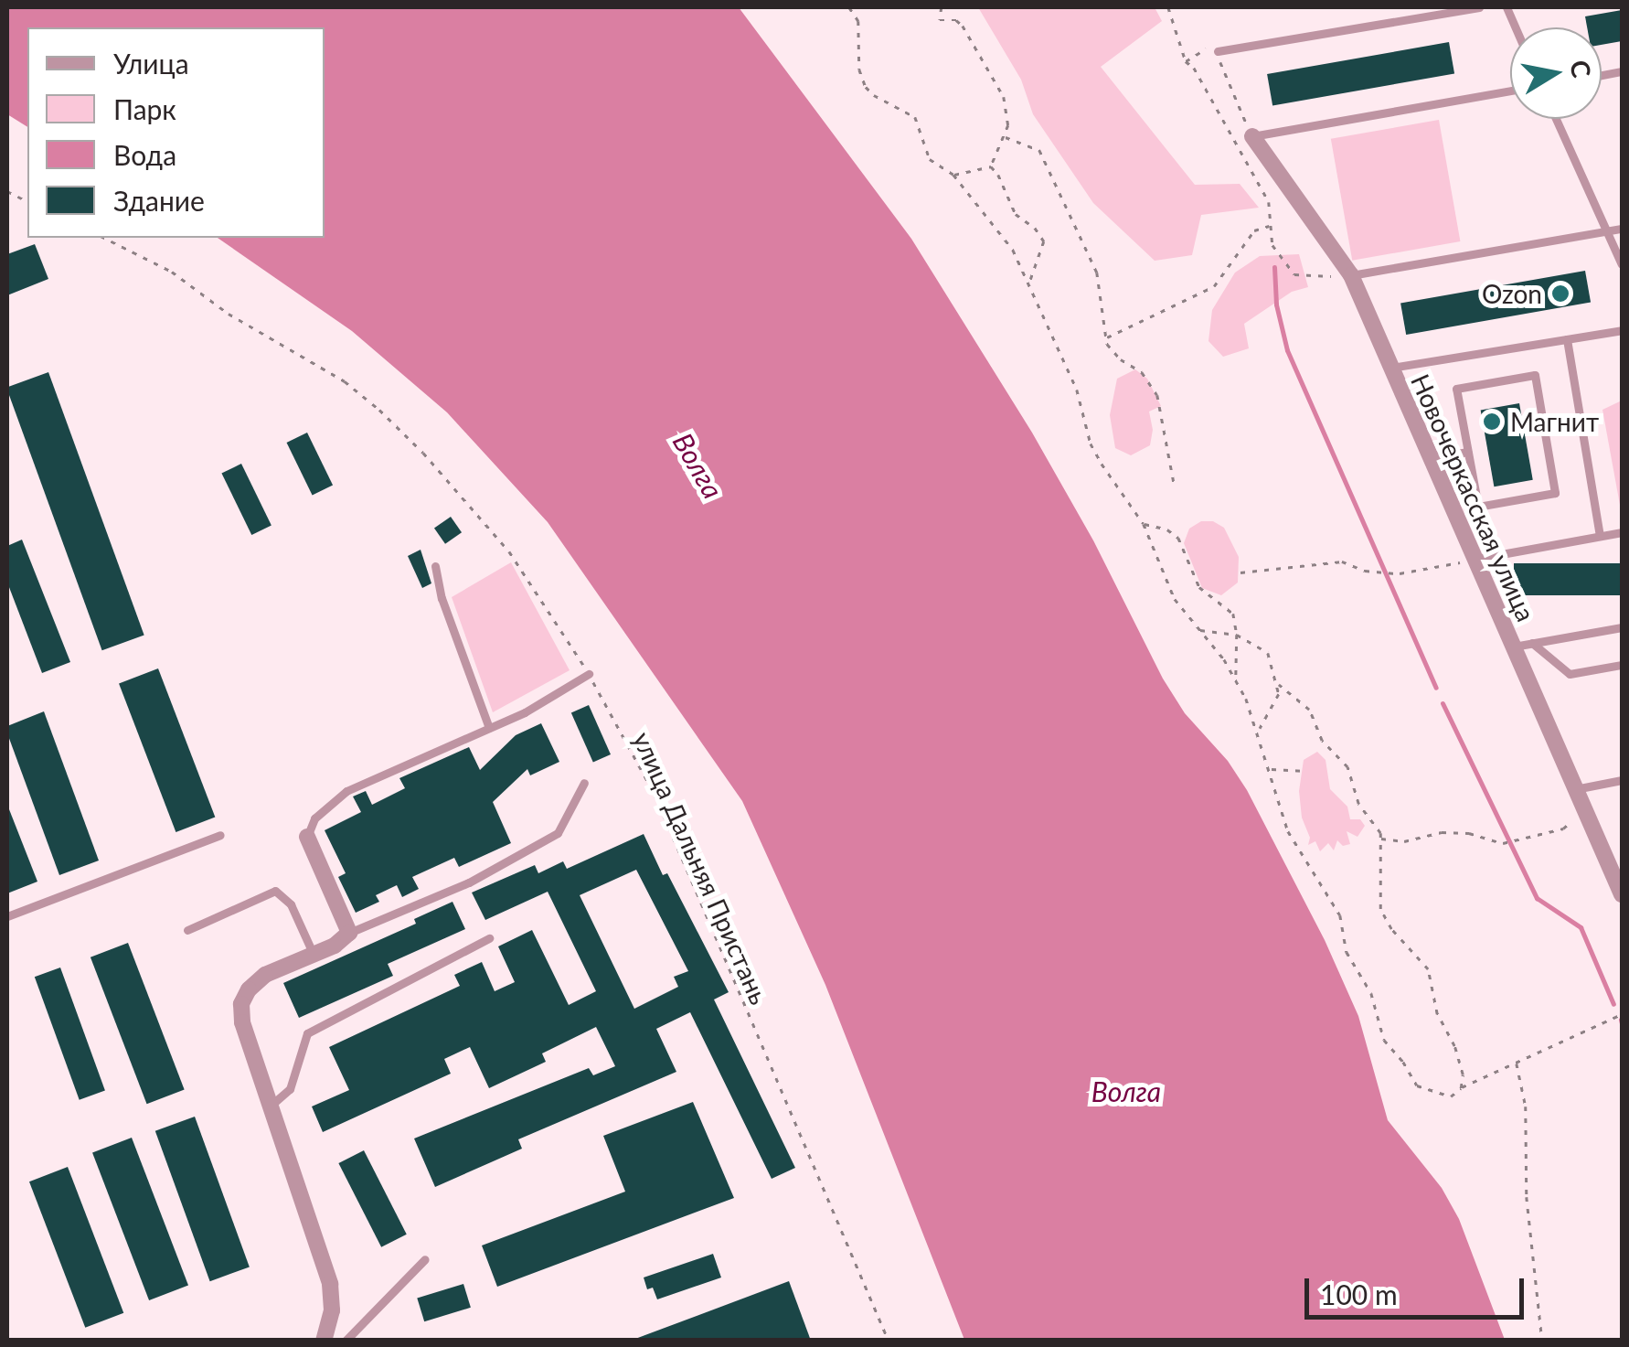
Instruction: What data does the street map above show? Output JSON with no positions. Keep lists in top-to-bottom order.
{
  "streets": {
    "street": ["Новочеркасская улица"],
    "path": ["улица Дальняя Пристань"]
  },
  "water": ["Волга"],
  "places": ["Ozon", "Магнит"],
  "legend": [
    "Улица",
    "Парк",
    "Вода",
    "Здание"
  ],
  "scale_bar": "100 m",
  "north": "right"
}
